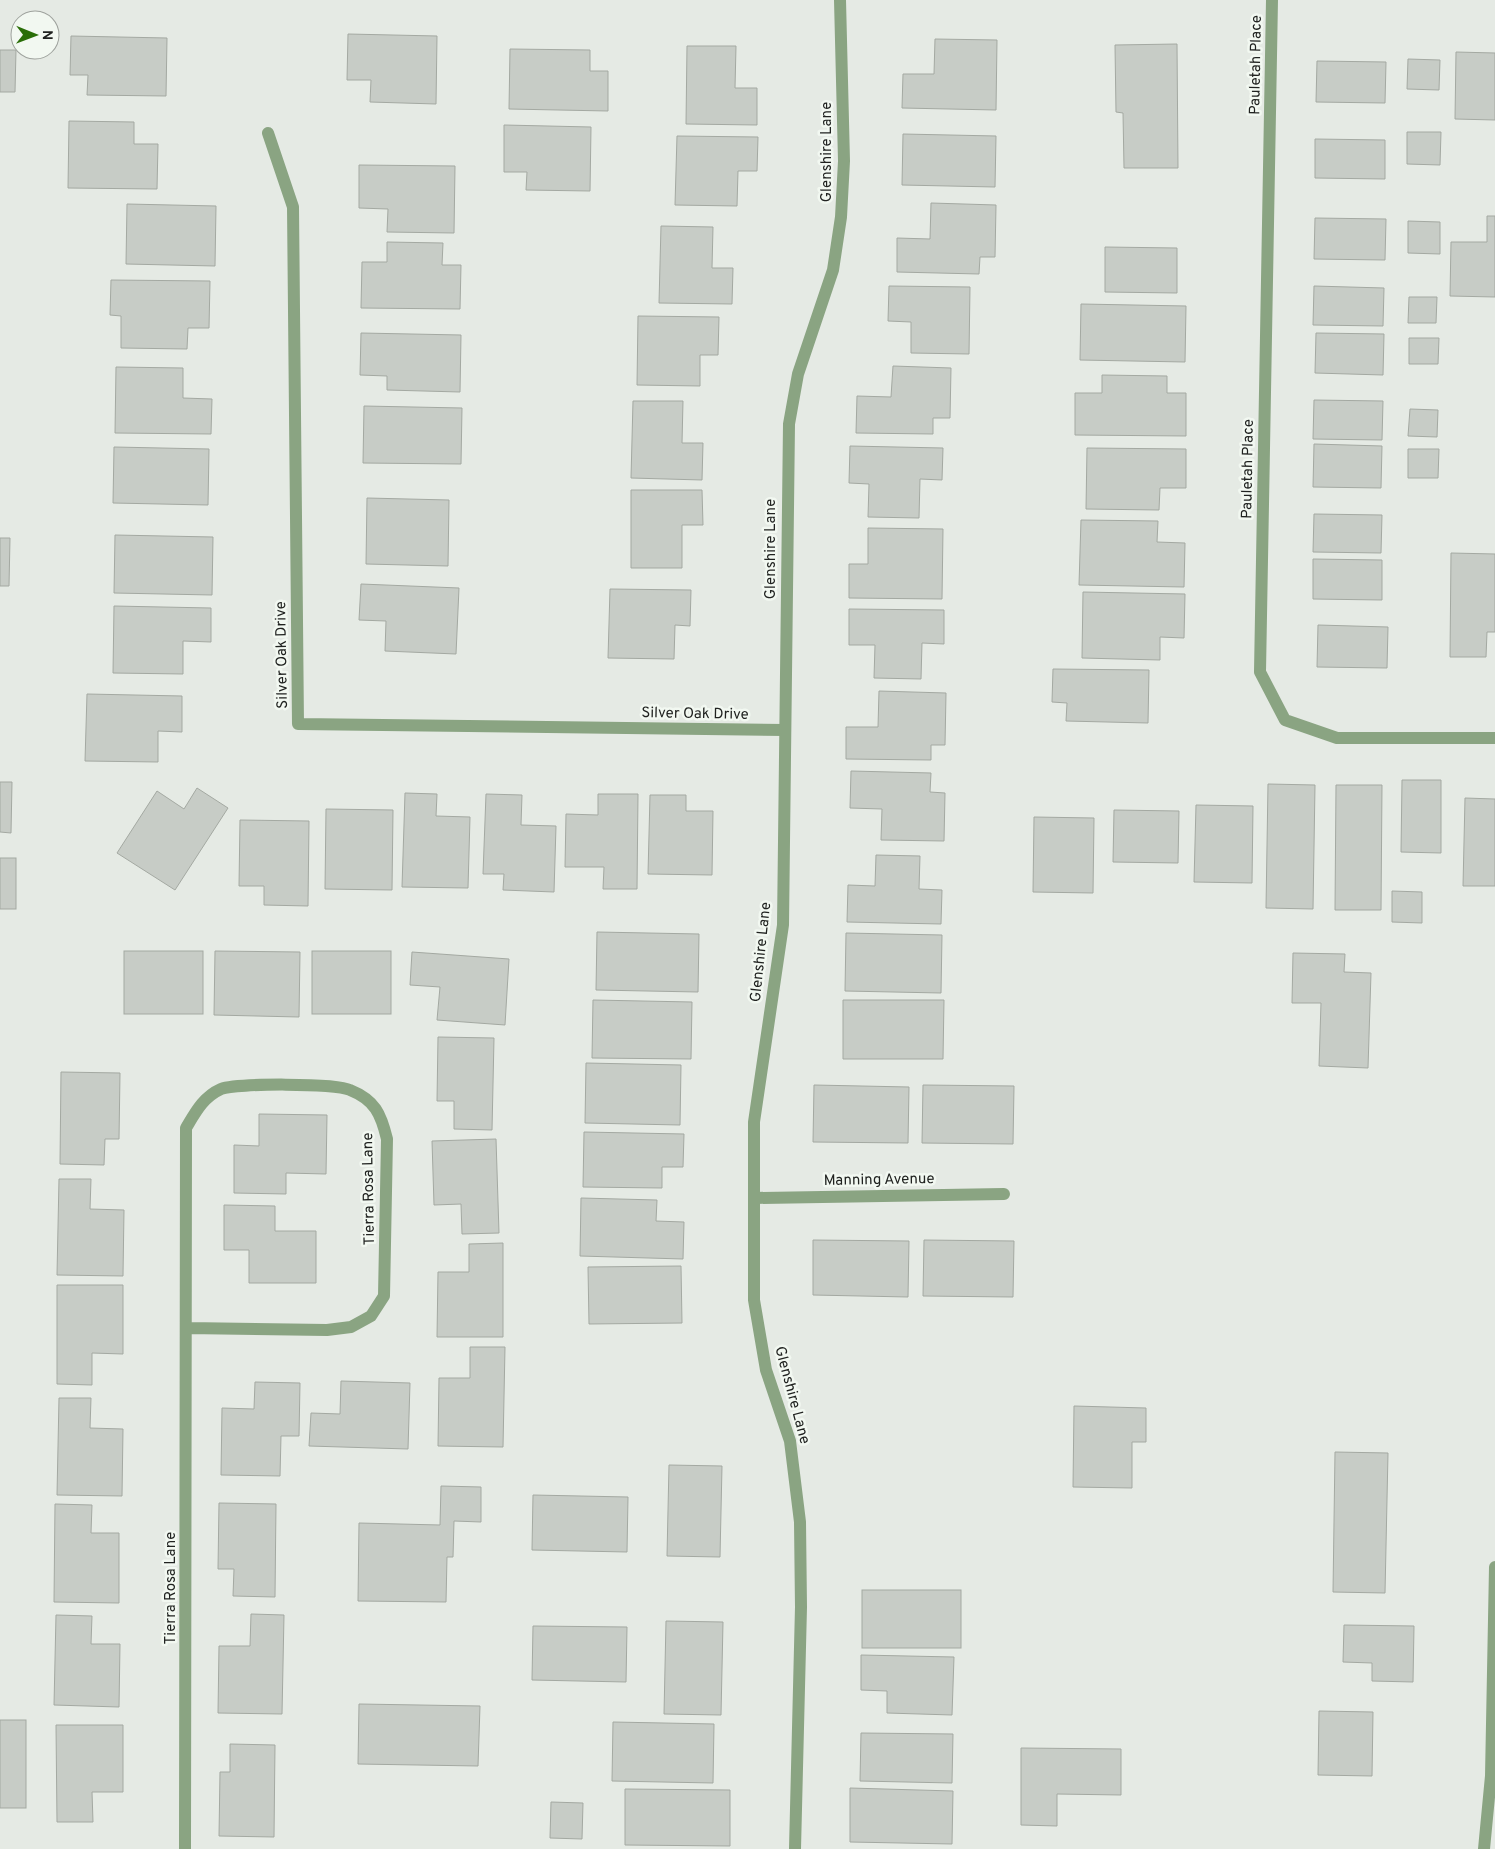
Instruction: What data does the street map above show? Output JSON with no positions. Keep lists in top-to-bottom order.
{
  "streets": {
    "street": [
      "Pauletah Place",
      "Glenshire Lane",
      "Silver Oak Drive",
      "Manning Avenue",
      "Tierra Rosa Lane"
    ]
  },
  "crossings": [
    ["Glenshire Lane", "Silver Oak Drive"],
    ["Glenshire Lane", "Manning Avenue"]
  ],
  "north": "right"
}
